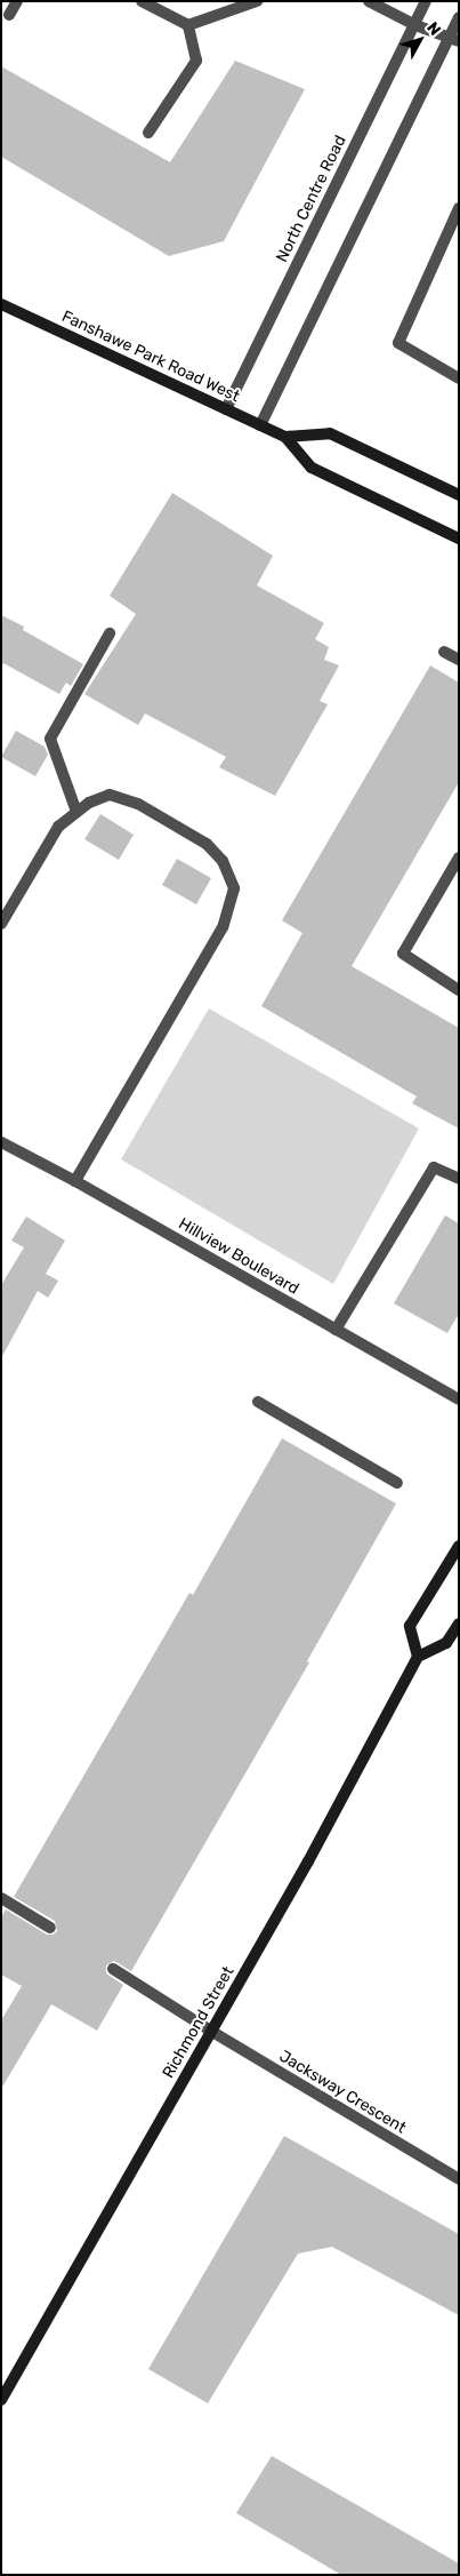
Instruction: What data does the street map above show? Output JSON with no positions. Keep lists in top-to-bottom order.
{
  "streets": {
    "main road": ["Fanshawe Park Road West", "Richmond Street"],
    "street": ["North Centre Road", "Hillview Boulevard", "Jacksway Crescent"]
  },
  "crossings": [
    ["North Centre Road", "Fanshawe Park Road West"],
    ["Richmond Street", "Jacksway Crescent"]
  ],
  "north": "top right"
}
